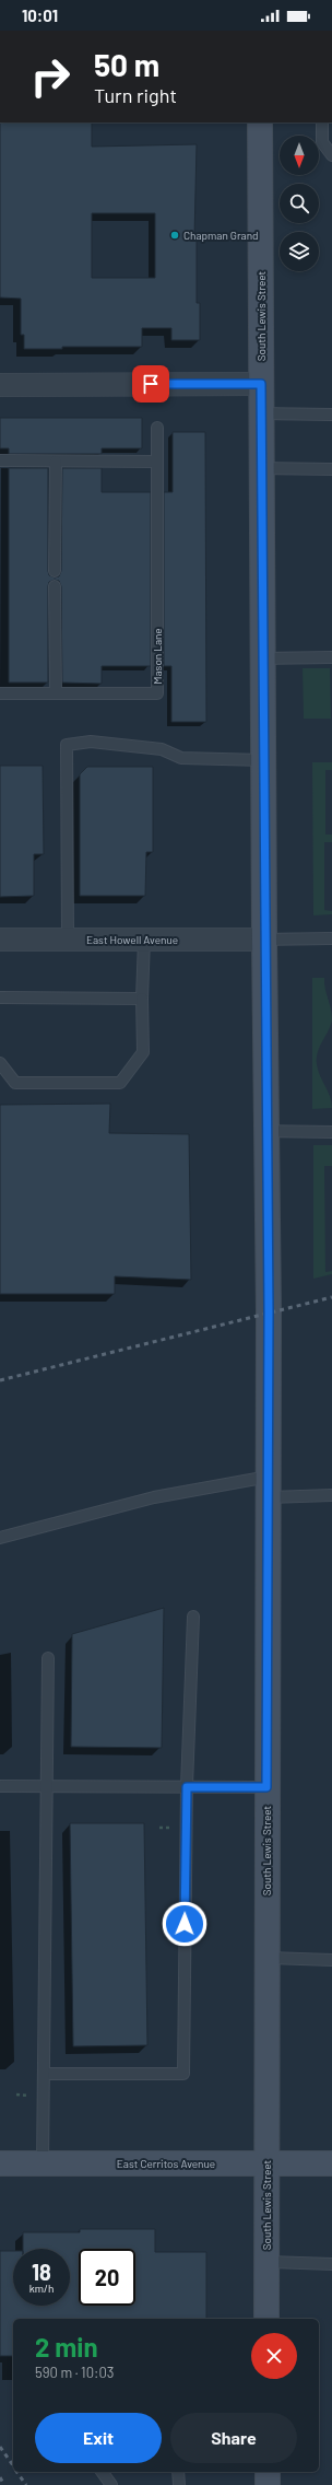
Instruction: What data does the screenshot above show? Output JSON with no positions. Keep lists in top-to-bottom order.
{
  "streets": {
    "main road": ["South Lewis Street", "East Cerritos Avenue"],
    "street": ["East Howell Avenue"],
    "lane": ["Mason Lane"]
  },
  "crossings": [
    ["South Lewis Street", "East Howell Avenue"],
    ["South Lewis Street", "East Cerritos Avenue"]
  ],
  "places": ["Chapman Grand"],
  "north": "bottom",
  "page": {
    "status": "10:01",
    "turn": ["50 m", "Turn right"],
    "speed": "18 km/h",
    "limit": "20",
    "heading": ["2 min", "590 m · 10:03"],
    "buttons": ["Exit", "Share"]
  }
}
